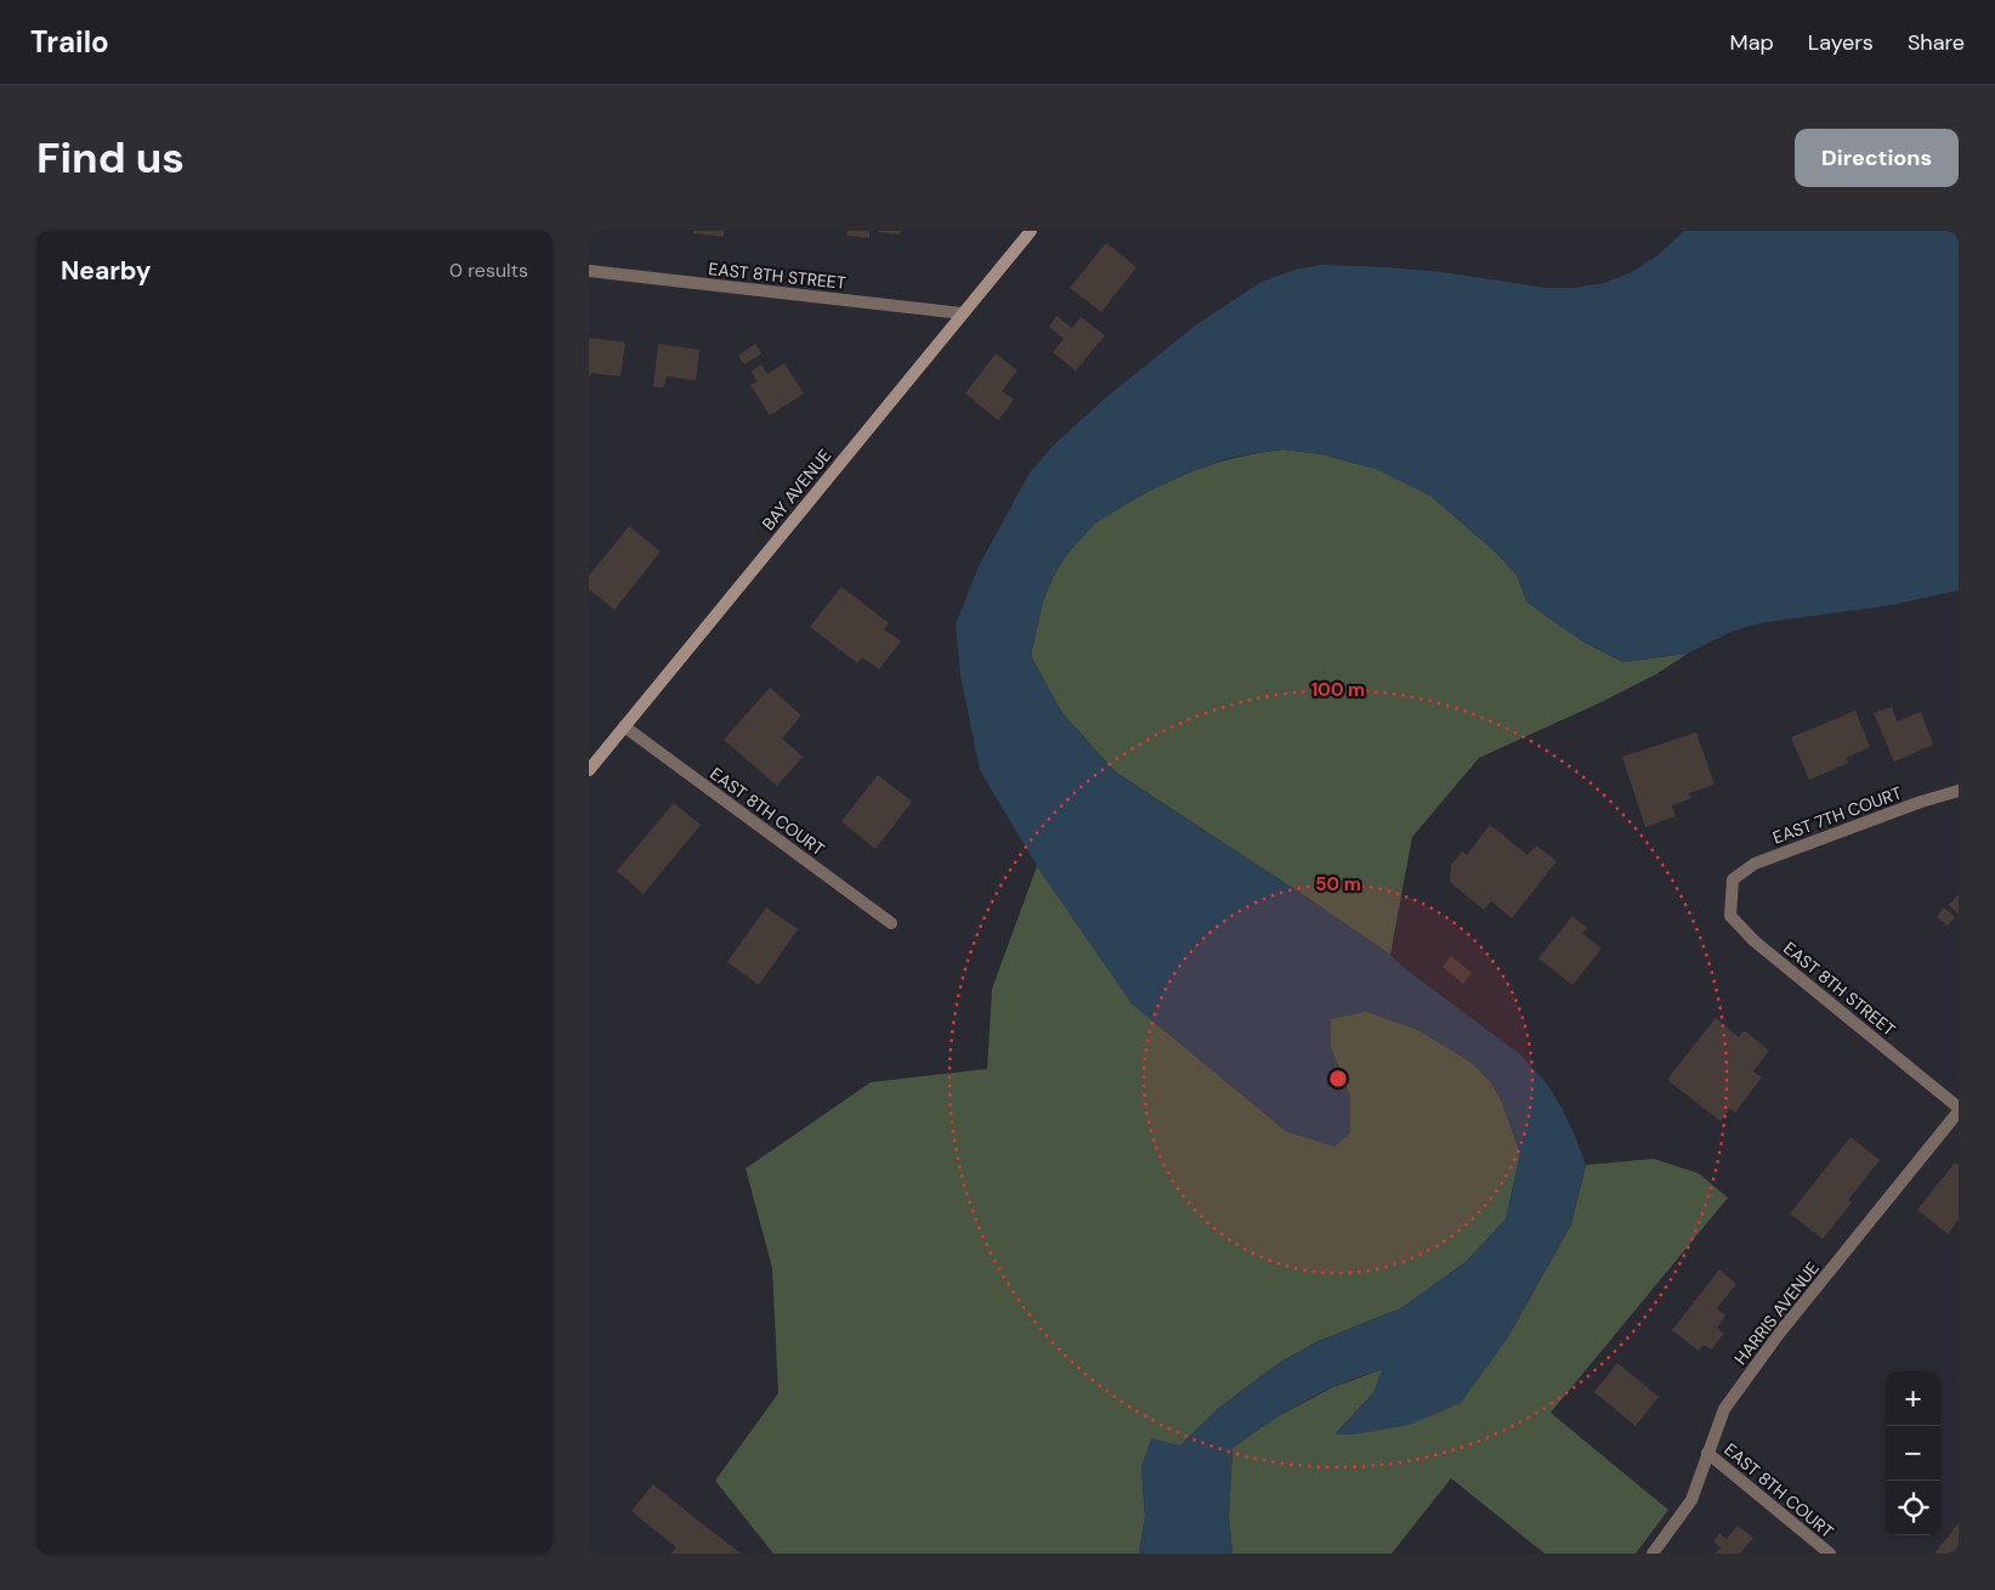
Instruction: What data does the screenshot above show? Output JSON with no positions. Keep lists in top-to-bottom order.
{
  "streets": {
    "street": [
      "EAST 8TH STREET",
      "BAY AVENUE",
      "EAST 8TH COURT",
      "EAST 7TH COURT",
      "HARRIS AVENUE"
    ]
  },
  "crossings": [
    ["EAST 8TH STREET", "BAY AVENUE"],
    ["EAST 8TH STREET", "EAST 7TH COURT"],
    ["EAST 8TH STREET", "HARRIS AVENUE"],
    ["BAY AVENUE", "EAST 8TH COURT"],
    ["EAST 8TH COURT", "HARRIS AVENUE"]
  ],
  "page": {
    "header": "Trailo",
    "nav": ["Map", "Layers", "Share"],
    "buttons": "Directions",
    "title": "Find us",
    "heading": ["Nearby", "0 results"],
    "map_buttons": ["+", "−"]
  },
  "rings": ["100 m", "50 m"]
}
